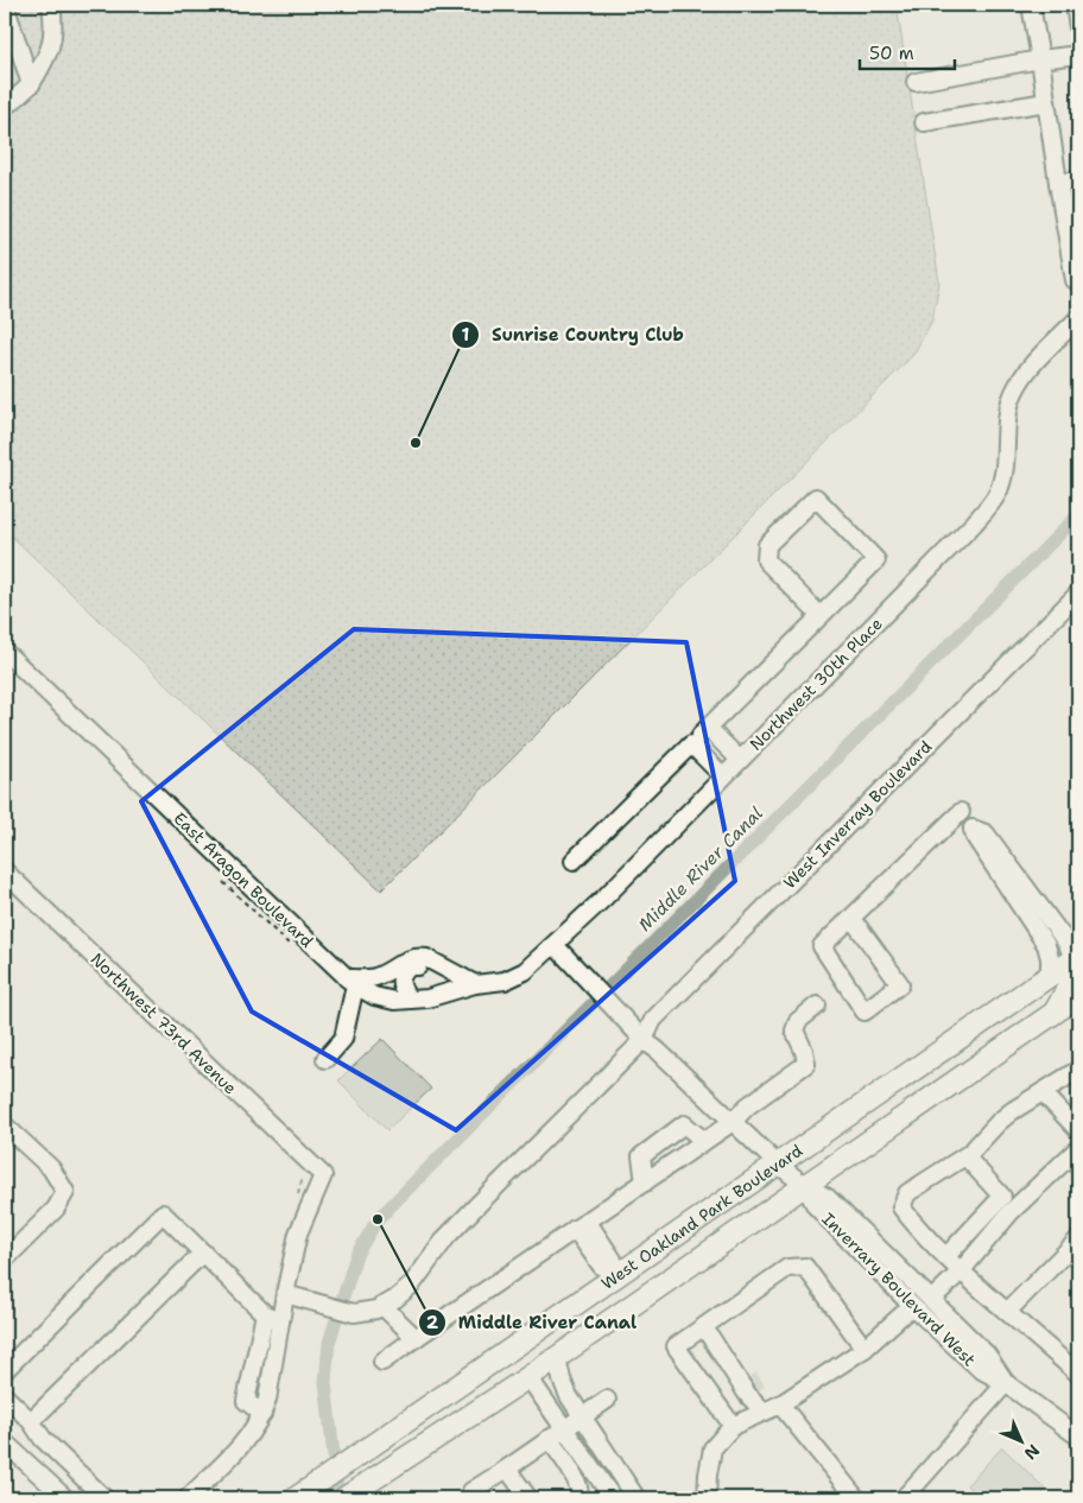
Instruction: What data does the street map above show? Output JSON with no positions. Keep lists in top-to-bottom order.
{
  "streets": {
    "main road": ["West Oakland Park Boulevard"],
    "street": [
      "Northwest 30th Place",
      "West Inverray Boulevard",
      "East Aragon Boulevard",
      "Northwest 73rd Avenue",
      "Inverrary Boulevard West"
    ]
  },
  "crossings": [
    ["Northwest 30th Place", "East Aragon Boulevard"],
    ["Northwest 30th Place", "Inverrary Boulevard West"],
    ["West Inverray Boulevard", "Inverrary Boulevard West"],
    ["West Oakland Park Boulevard", "Inverrary Boulevard West"]
  ],
  "water": ["Middle River Canal"],
  "places": ["Sunrise Country Club", "Middle River Canal"],
  "scale_bar": "50 m",
  "north": "bottom right"
}
